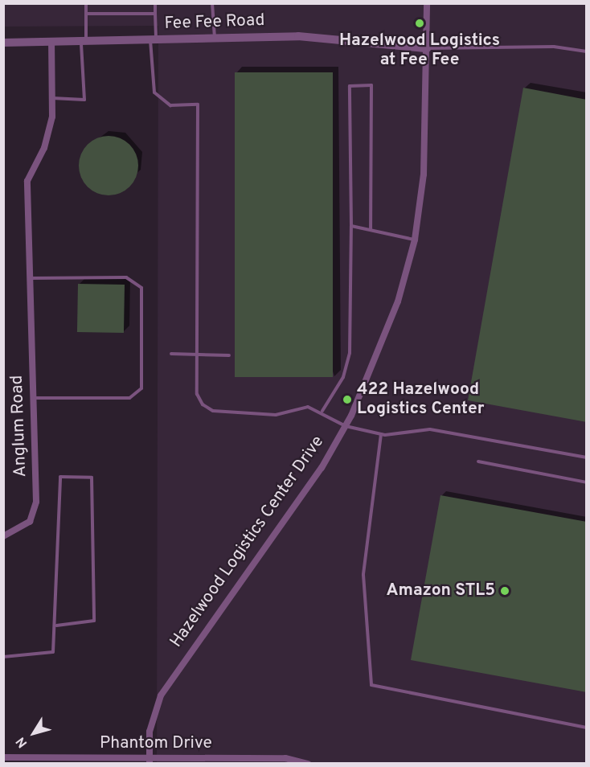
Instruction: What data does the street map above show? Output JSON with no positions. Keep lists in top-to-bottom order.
{
  "streets": {
    "street": [
      "Fee Fee Road",
      "Anglum Road",
      "Hazelwood Logistics Center Drive",
      "Phantom Drive"
    ]
  },
  "crossings": [
    ["Fee Fee Road", "Anglum Road"],
    ["Fee Fee Road", "Hazelwood Logistics Center Drive"],
    ["Hazelwood Logistics Center Drive", "Phantom Drive"]
  ],
  "places": ["Hazelwood Logistics at Fee Fee", "422 Hazelwood Logistics Center", "Amazon STL5"],
  "north": "bottom left"
}
